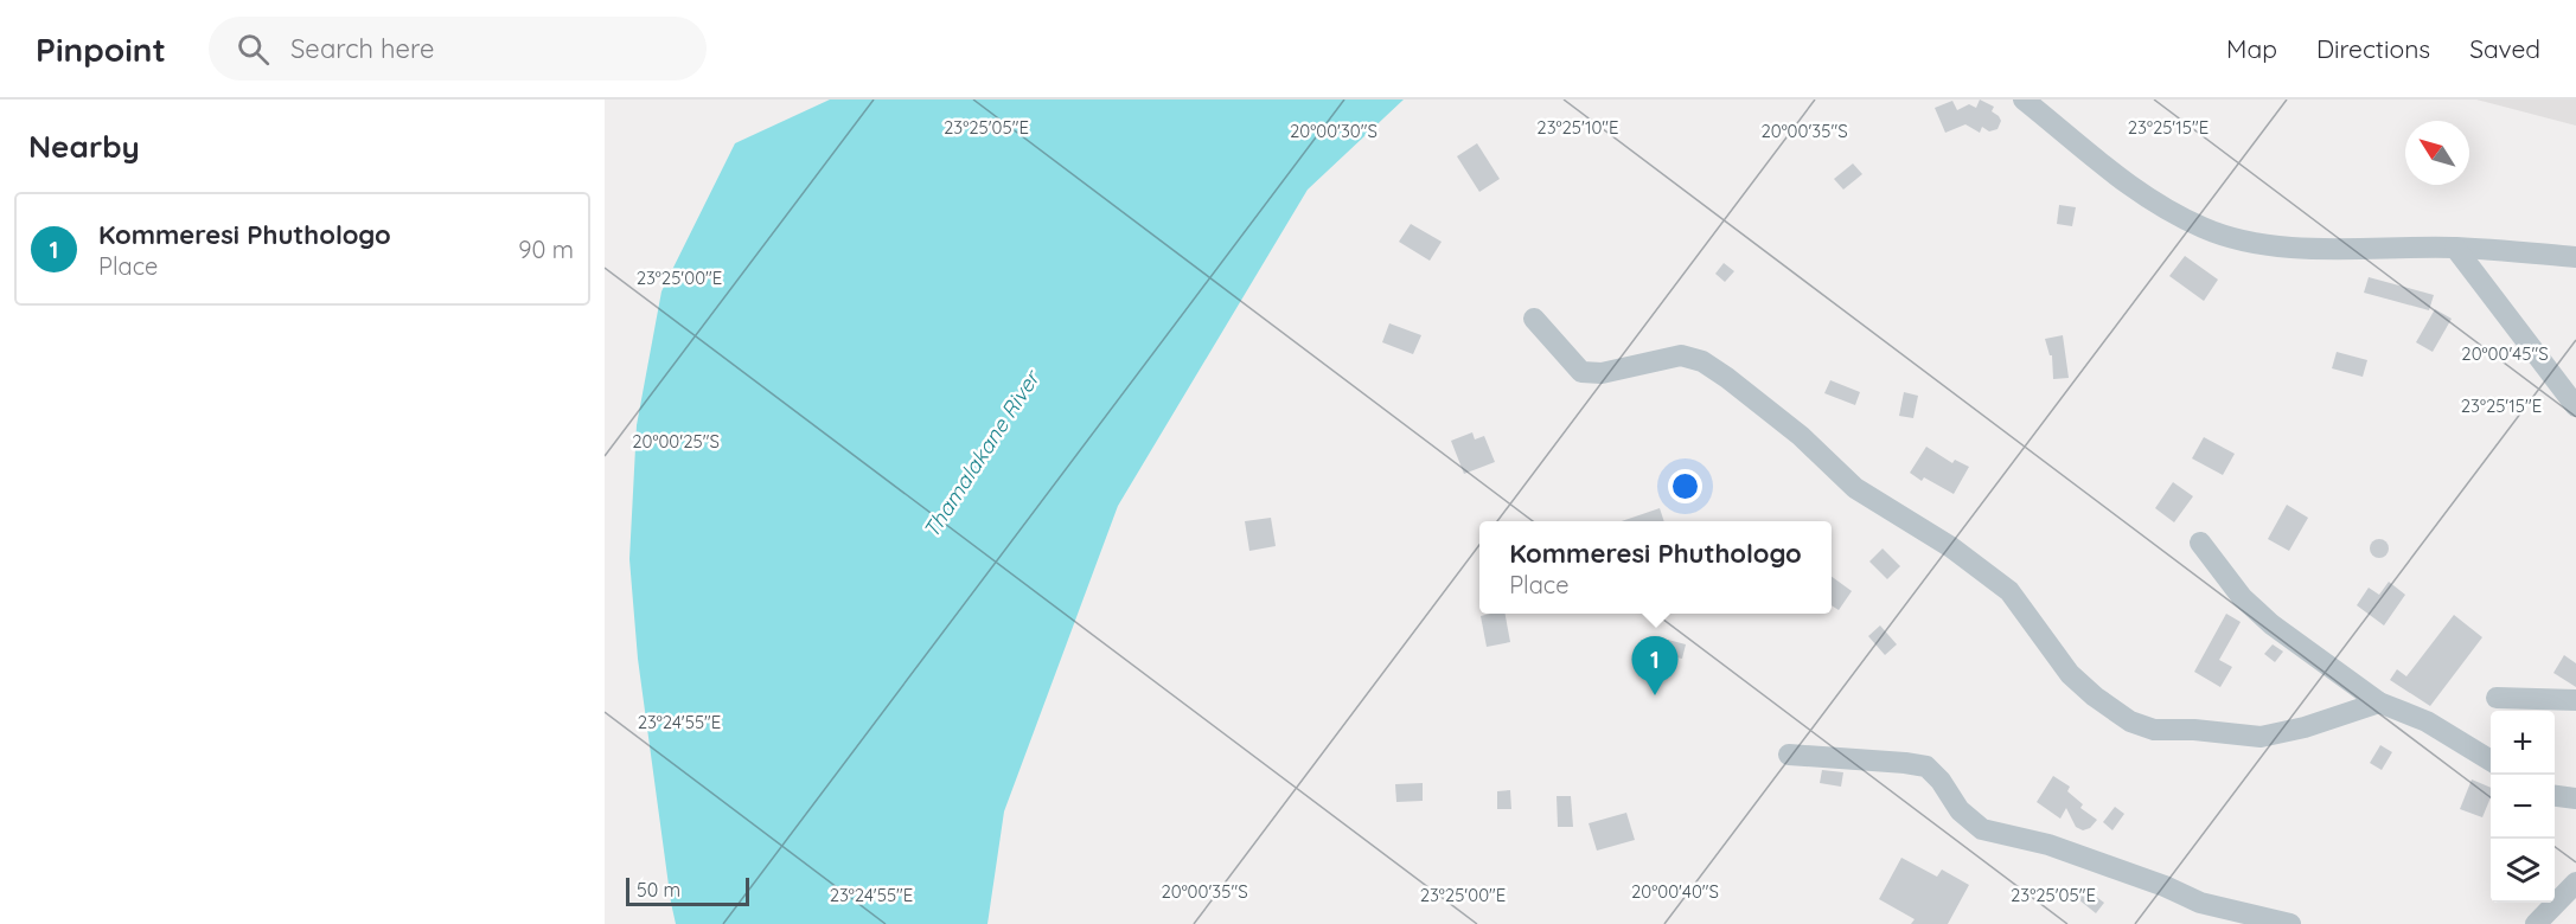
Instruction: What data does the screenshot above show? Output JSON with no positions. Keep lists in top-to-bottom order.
{
  "water": ["Thamalakane River"],
  "scale_bar": "50 m",
  "north": "top left",
  "page": {
    "header": "Pinpoint",
    "search": "Search here",
    "nav": ["Map", "Directions", "Saved"],
    "heading": "Nearby",
    "list": [
      {
        "mark": "1",
        "name": "Kommeresi Phuthologo",
        "note": "Place",
        "value": "90 m"
      }
    ],
    "popup": ["Kommeresi Phuthologo", "Place"],
    "pins": "1",
    "map_buttons": ["+", "−"],
    "scale": "50 m"
  },
  "coordinates": [
    "23°25'05\"E",
    "23°25'10\"E",
    "23°25'15\"E",
    "20°00'30\"S",
    "20°00'35\"S",
    "23°25'00\"E",
    "20°00'45\"S",
    "20°00'25\"S",
    "23°24'55\"E",
    "20°00'40\"S"
  ]
}
